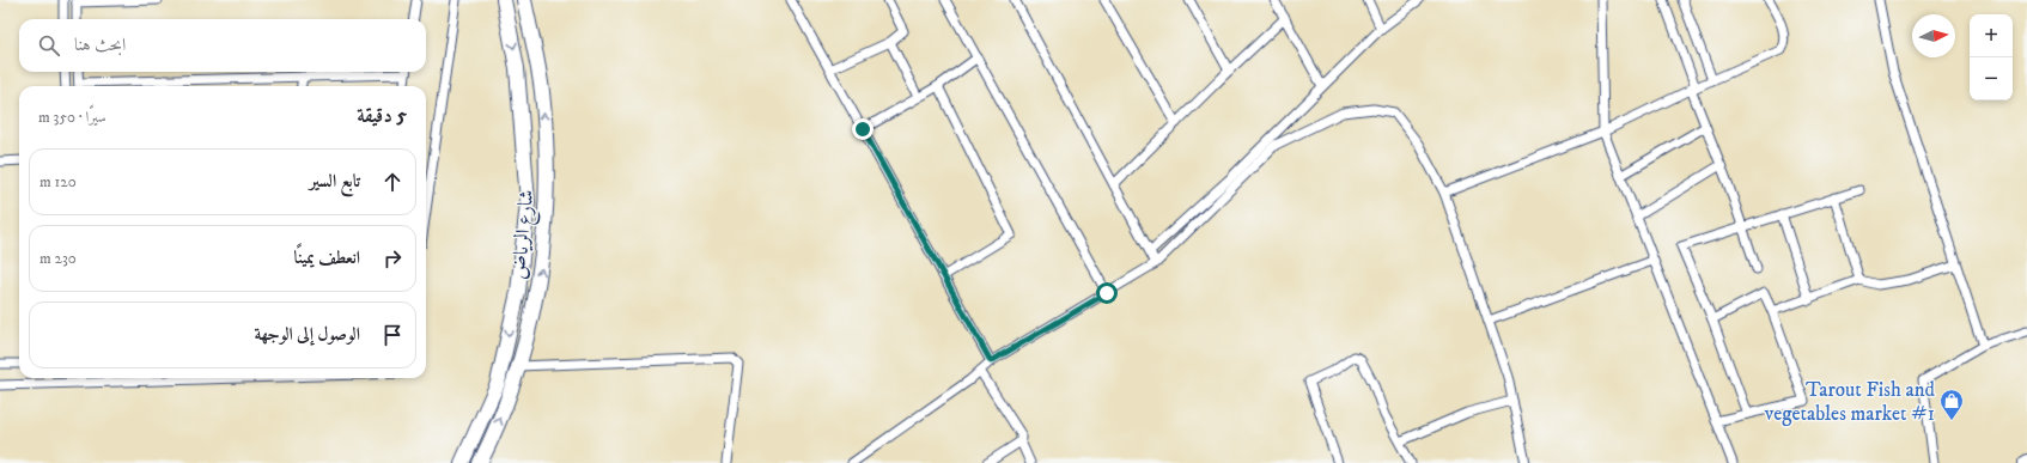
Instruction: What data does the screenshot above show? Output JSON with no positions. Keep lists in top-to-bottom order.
{
  "streets": {
    "main road": ["شارع الرياض"]
  },
  "places": {
    "shop": ["Tarout Fish and vegetables market #1"]
  },
  "north": "right",
  "page": {
    "map_buttons": ["+", "−"],
    "search": "ابحث هنا",
    "heading": ["5 دقيقة", "سيرًا · 350 m"],
    "list": [
      ["تابع السير", "120 m"],
      ["انعطف يمينًا", "230 m"],
      "الوصول إلى الوجهة"
    ]
  }
}
